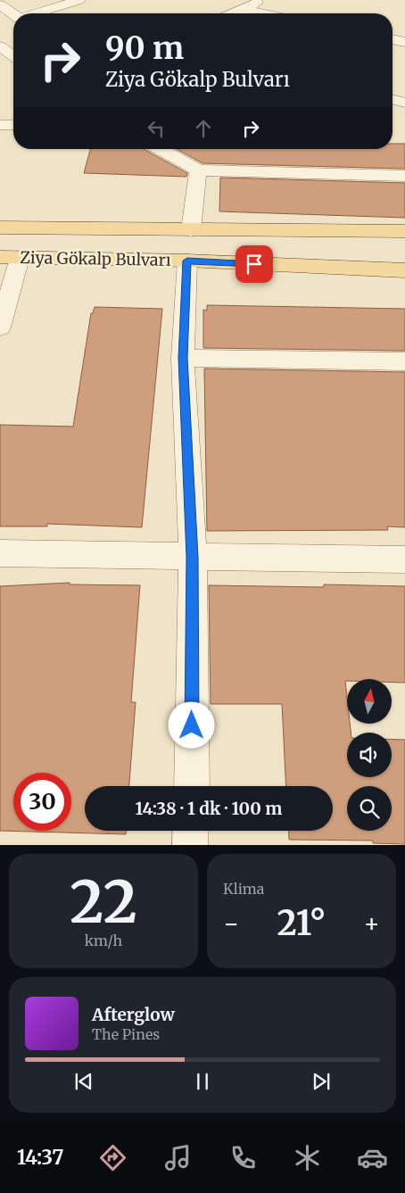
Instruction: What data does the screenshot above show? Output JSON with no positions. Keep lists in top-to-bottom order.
{
  "streets": {
    "main road": ["Ziya Gökalp Bulvarı"]
  },
  "north": "top",
  "page": {
    "turn": ["90 m", "Ziya Gökalp Bulvarı"],
    "limit": "30",
    "trip": "14:38 · 1 dk · 100 m",
    "tile": [
      ["22", "km/h"],
      "Klima"
    ],
    "heat": ["−", "21°", "+"],
    "song": ["Afterglow", "The Pines"],
    "tabs": "14:37"
  }
}
